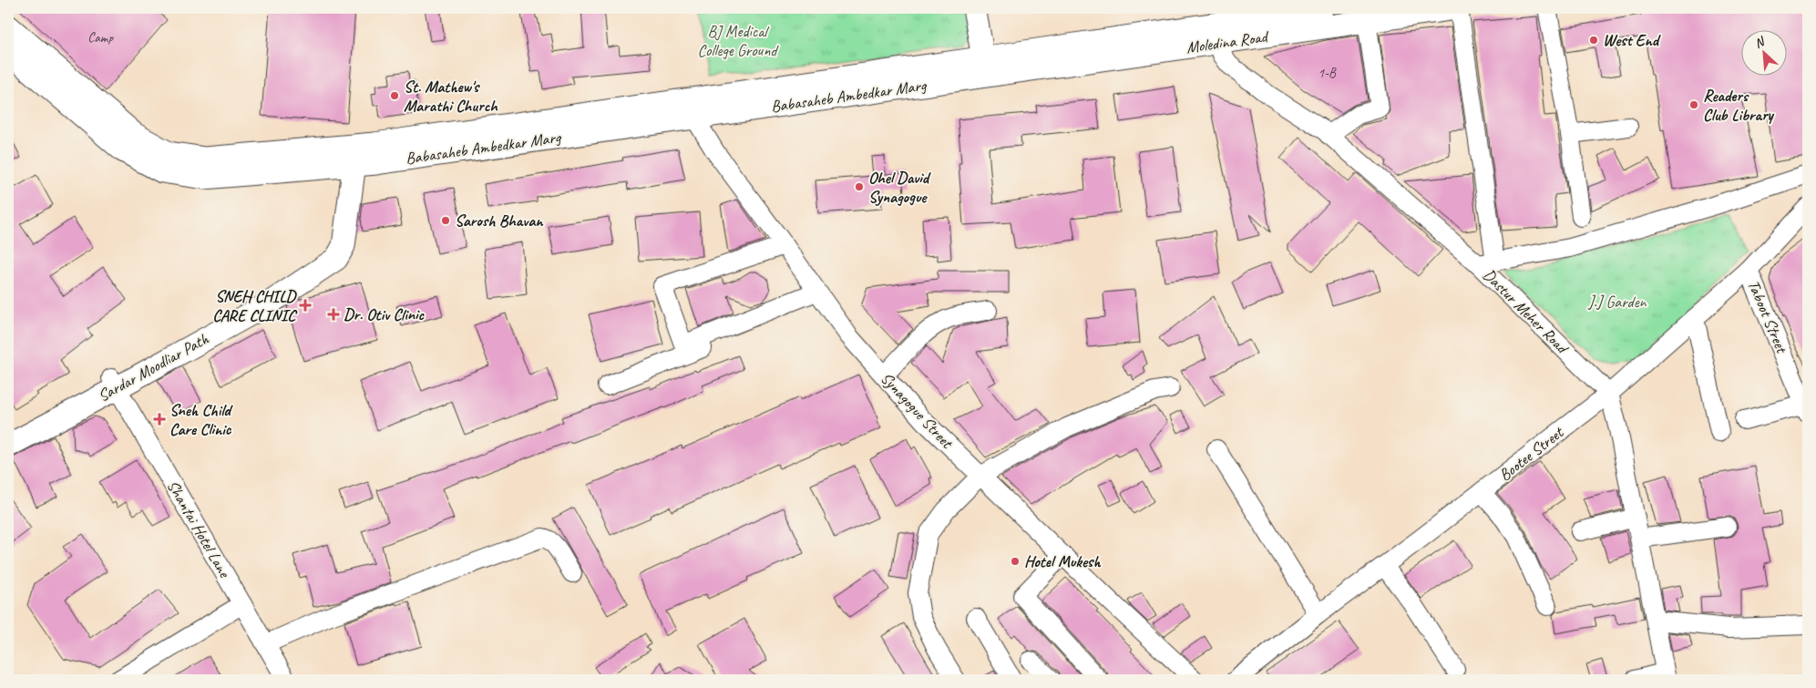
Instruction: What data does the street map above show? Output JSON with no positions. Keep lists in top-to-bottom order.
{
  "streets": {
    "main road": ["Moledina Road", "Babasaheb Ambedkar Marg", "Sardar Moodliar Path"],
    "street": [
      "Dastur Meher Road",
      "Taboot Street",
      "Synagogue Street",
      "Bootee Street",
      "Shantai Hotel Lane"
    ]
  },
  "crossings": [
    ["Moledina Road", "Babasaheb Ambedkar Marg"],
    ["Moledina Road", "Dastur Meher Road"],
    ["Babasaheb Ambedkar Marg", "Sardar Moodliar Path"],
    ["Babasaheb Ambedkar Marg", "Synagogue Street"],
    ["Dastur Meher Road", "Bootee Street"],
    ["Taboot Street", "Bootee Street"],
    ["Sardar Moodliar Path", "Shantai Hotel Lane"]
  ],
  "parks": ["BJ Medical College Ground", "J.J Garden"],
  "places": {
    "other": [
      "West End",
      "St. Mathew's Marathi Church",
      "Readers Club Library",
      "Ohel David Synagogue",
      "Sarosh Bhavan",
      "Hotel Mukesh"
    ],
    "health": ["SNEH CHILD CARE CLINIC", "Dr. Otiv Clinic", "Sneh Child Care Clinic"]
  },
  "house_numbers": ["Camp", "1-B"],
  "north": "top left"
}
